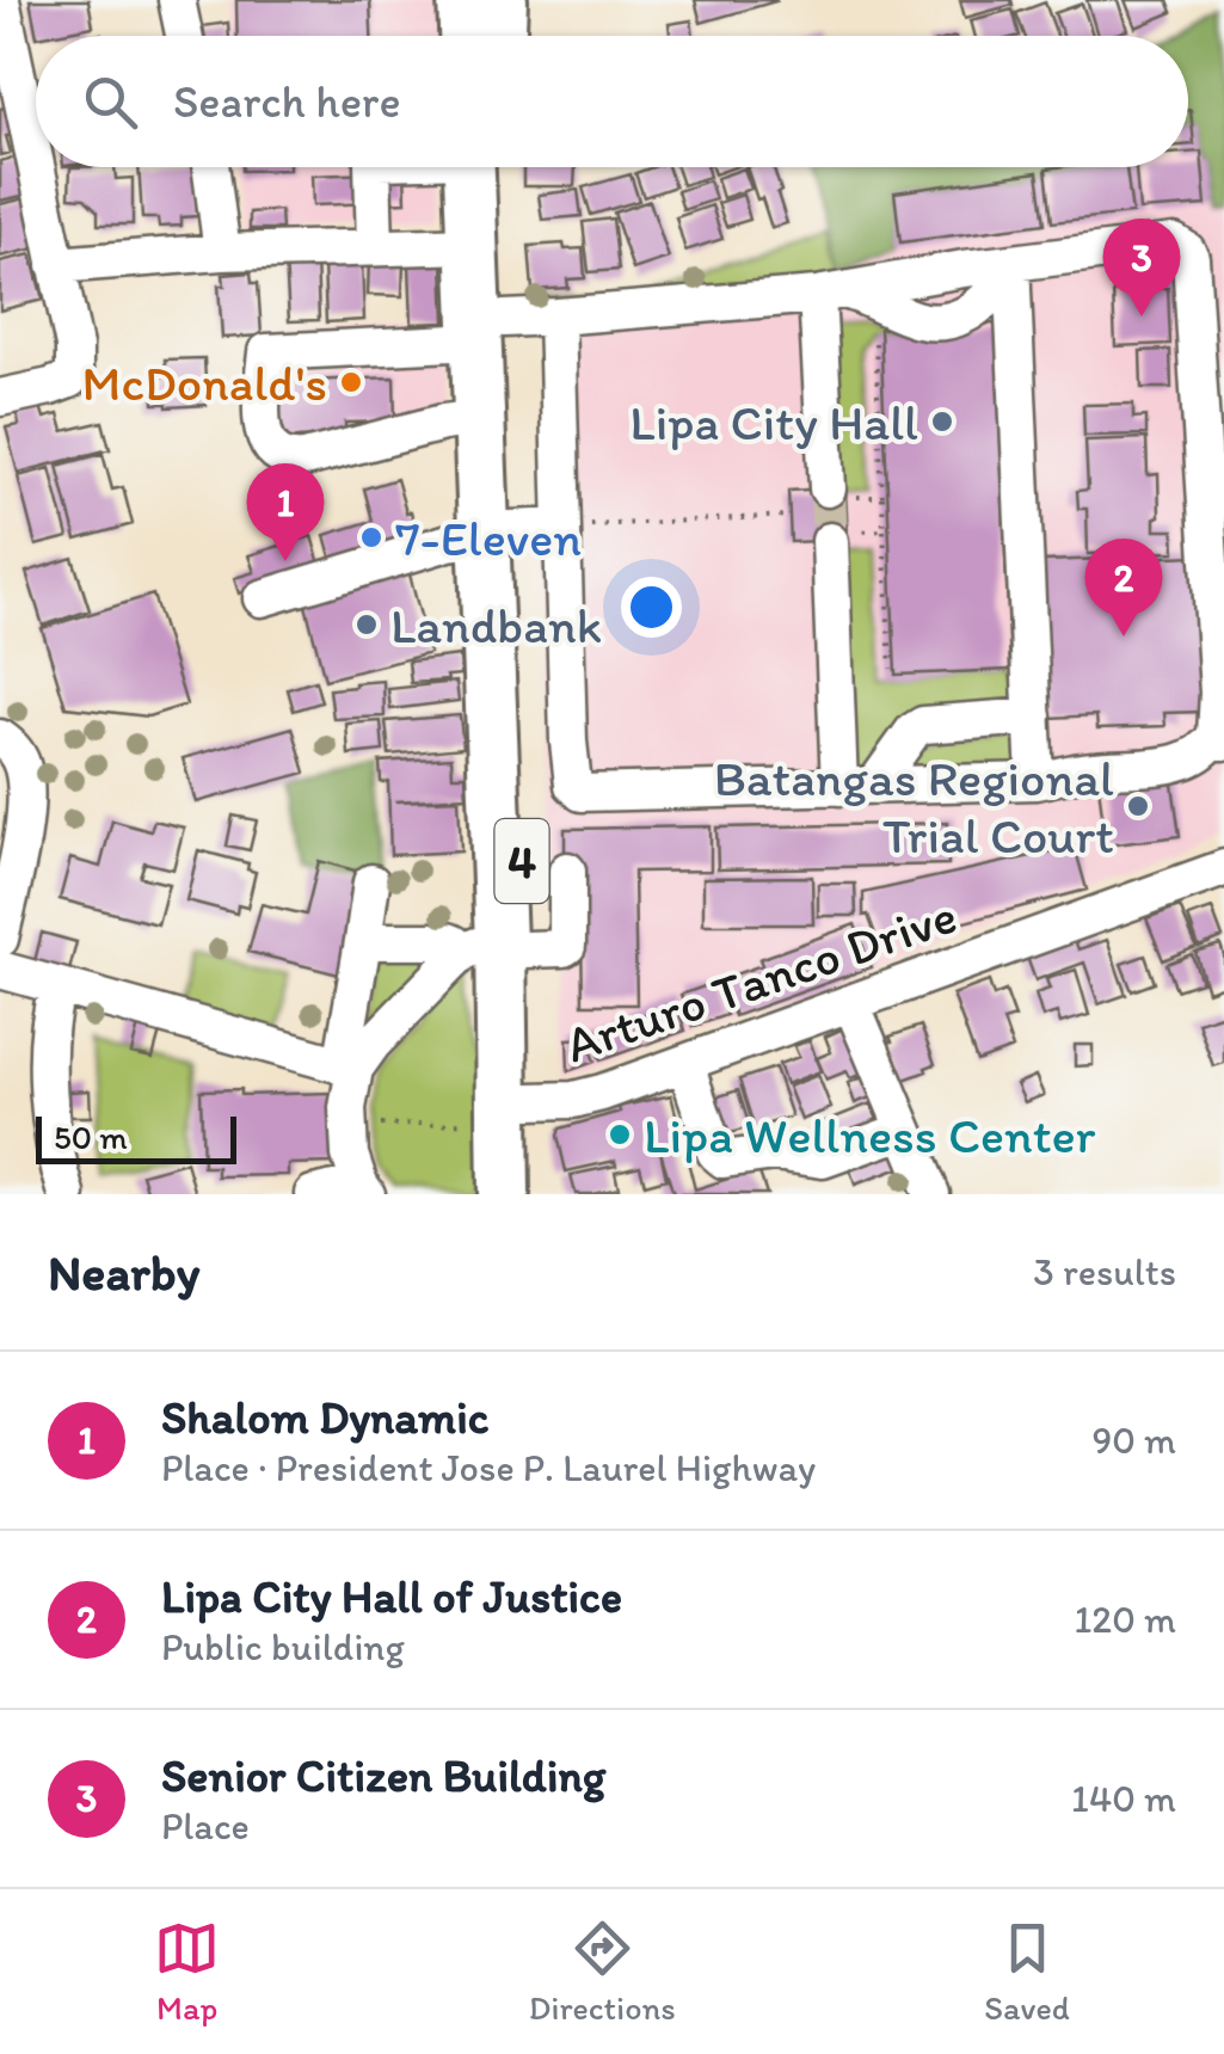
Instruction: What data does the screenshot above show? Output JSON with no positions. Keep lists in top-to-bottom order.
{
  "streets": {
    "highway": ["4"],
    "street": ["Arturo Tanco Drive"]
  },
  "crossings": [
    ["4", "Arturo Tanco Drive"]
  ],
  "places": [
    "McDonald's",
    "Lipa City Hall",
    "7-Eleven",
    "Landbank",
    "Batangas Regional Trial Court",
    "Lipa Wellness Center"
  ],
  "scale_bar": "50 m",
  "page": {
    "search": "Search here",
    "pins": ["3", "1", "2"],
    "scale": "50 m",
    "heading": ["Nearby", "3 results"],
    "list": [
      {
        "mark": "1",
        "name": "Shalom Dynamic",
        "note": "Place · President Jose P. Laurel Highway",
        "value": "90 m"
      },
      {
        "mark": "2",
        "name": "Lipa City Hall of Justice",
        "note": "Public building",
        "value": "120 m"
      },
      {
        "mark": "3",
        "name": "Senior Citizen Building",
        "note": "Place",
        "value": "140 m"
      }
    ],
    "nav": ["Map", "Directions", "Saved"]
  }
}
